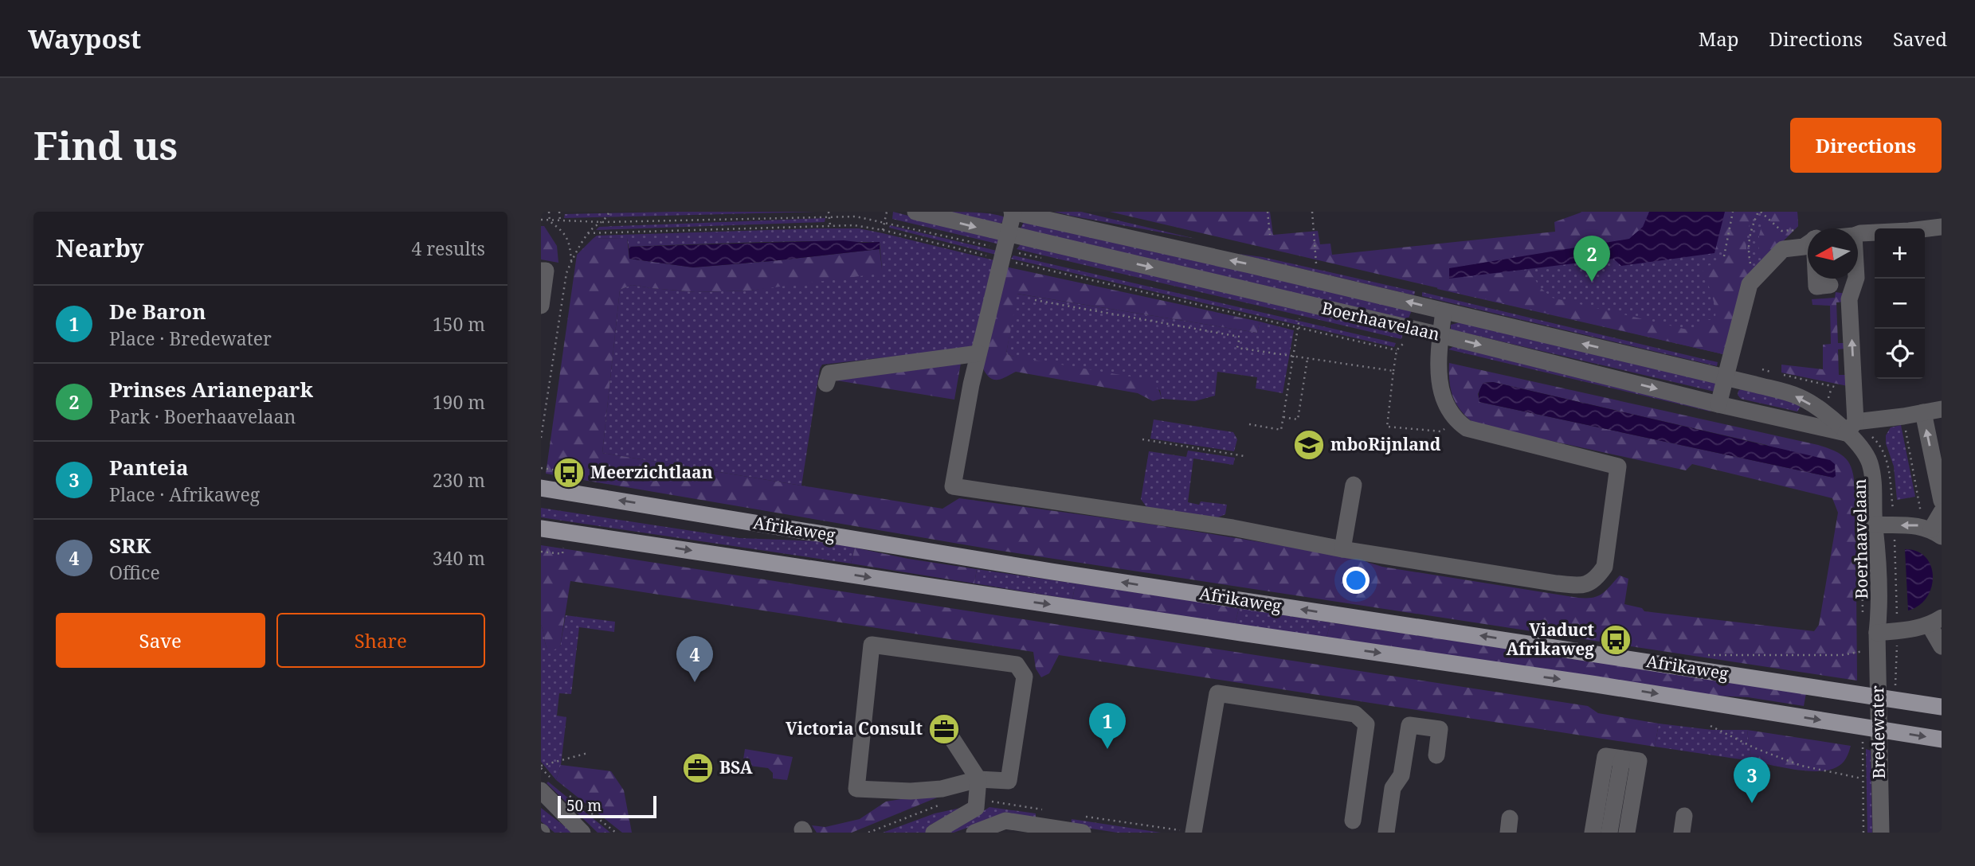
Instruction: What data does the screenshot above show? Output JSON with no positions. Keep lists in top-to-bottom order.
{
  "streets": {
    "main road": ["Afrikaweg"],
    "street": ["Boerhaavelaan", "Bredewater"]
  },
  "crossings": [
    ["Boerhaavelaan", "Bredewater"]
  ],
  "places": {
    "school or university": ["mboRijnland"],
    "bus stop": ["Meerzichtlaan", "Viaduct Afrikaweg"],
    "office": ["Victoria Consult", "BSA"]
  },
  "scale_bar": "50 m",
  "north": "left",
  "page": {
    "header": "Waypost",
    "nav": ["Map", "Directions", "Saved"],
    "buttons": [
      "Directions",
      ["Save", "Share"]
    ],
    "title": "Find us",
    "heading": ["Nearby", "4 results"],
    "map_buttons": ["+", "−"],
    "pins": [
      "2",
      "4",
      "1",
      "3"
    ],
    "list": [
      {
        "mark": "1",
        "name": "De Baron",
        "note": "Place · Bredewater",
        "value": "150 m"
      },
      {
        "mark": "2",
        "name": "Prinses Arianepark",
        "note": "Park · Boerhaavelaan",
        "value": "190 m"
      },
      {
        "mark": "3",
        "name": "Panteia",
        "note": "Place · Afrikaweg",
        "value": "230 m"
      },
      {
        "mark": "4",
        "name": "SRK",
        "note": "Office",
        "value": "340 m"
      }
    ],
    "scale": "50 m"
  }
}
